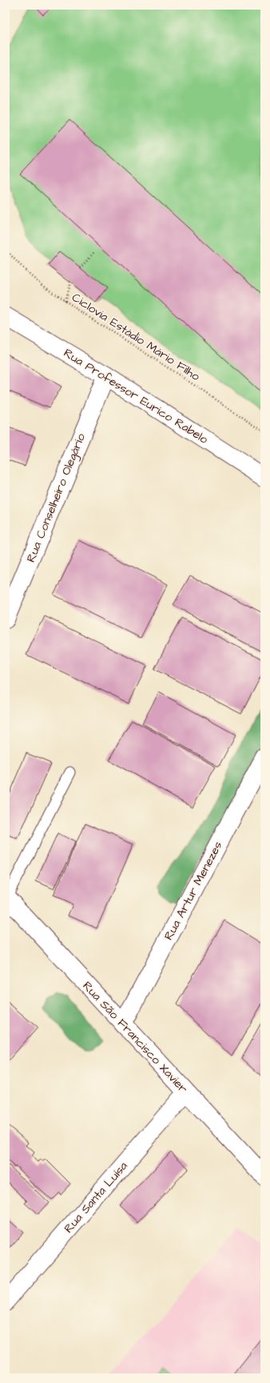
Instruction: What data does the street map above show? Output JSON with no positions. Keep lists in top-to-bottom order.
{
  "streets": {
    "street": [
      "Rua Professor Eurico Rabelo",
      "Rua Conselheiro Olegário",
      "Rua Artur Menezes",
      "Rua São Francisco Xavier",
      "Rua Santa Luísa"
    ],
    "path": ["Ciclovia Estádio Mário Filho"]
  },
  "crossings": [
    ["Rua Professor Eurico Rabelo", "Rua Conselheiro Olegário"],
    ["Rua Artur Menezes", "Rua São Francisco Xavier"],
    ["Rua São Francisco Xavier", "Rua Santa Luísa"]
  ]
}
